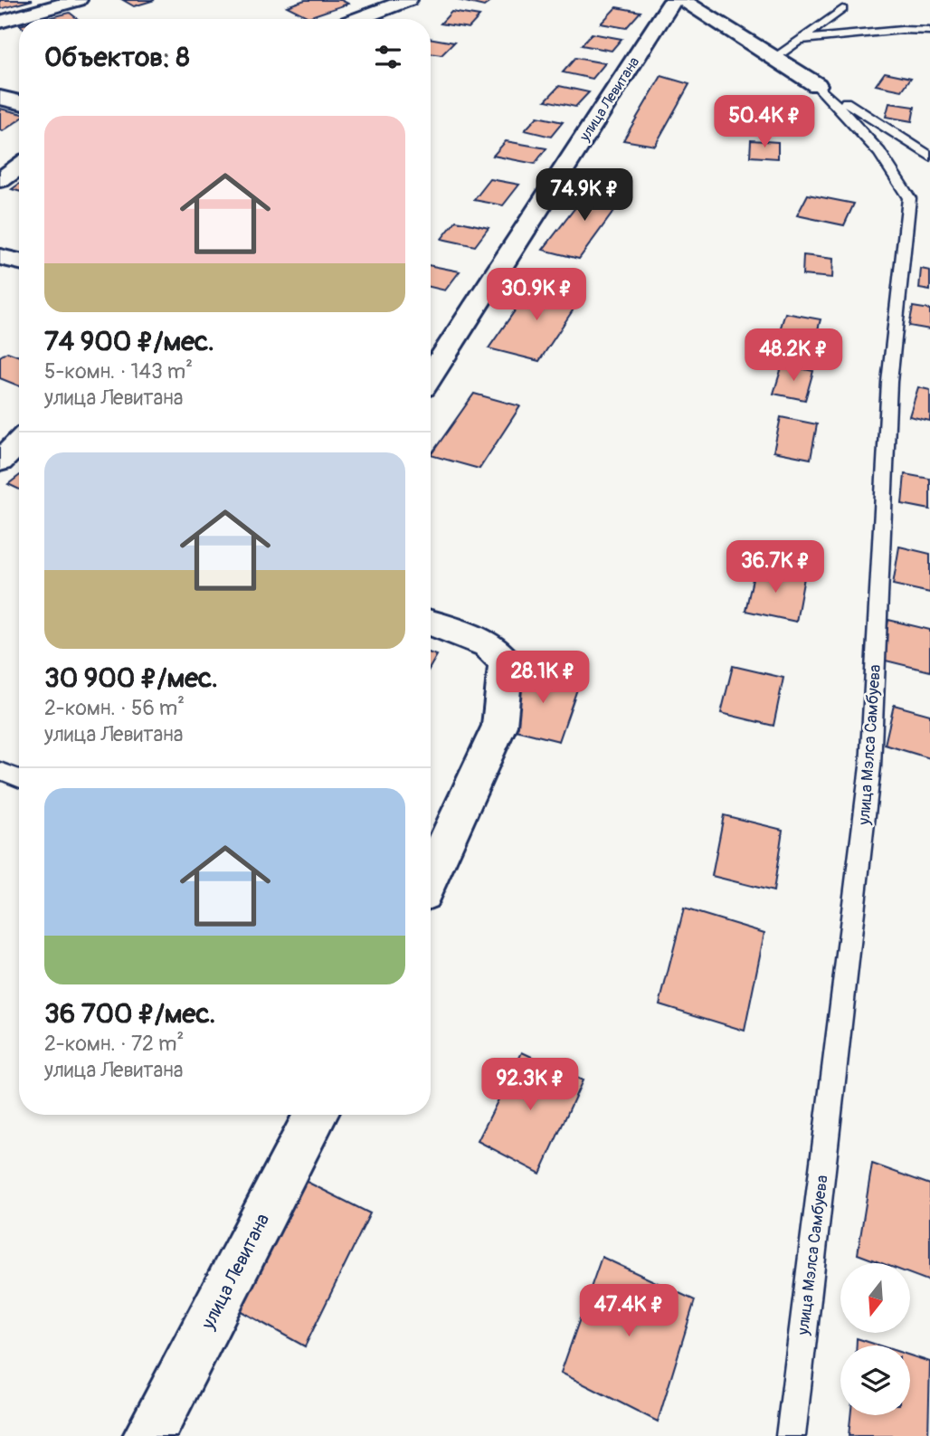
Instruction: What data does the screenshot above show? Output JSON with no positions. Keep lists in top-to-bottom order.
{
  "streets": {
    "street": ["улица Левитана"],
    "lane": ["улица Мэлса Самбуева"]
  },
  "north": "bottom",
  "page": {
    "heading": "Объектов: 8",
    "price": [
      "50.4K ₽",
      "74.9K ₽",
      "30.9K ₽",
      "48.2K ₽",
      "36.7K ₽",
      "28.1K ₽",
      "92.3K ₽",
      "47.4K ₽"
    ],
    "list": [
      {
        "name": "74 900 ₽/мес.",
        "note": "5-комн. · 143 m² · улица Левитана"
      },
      {
        "name": "30 900 ₽/мес.",
        "note": "2-комн. · 56 m² · улица Левитана"
      },
      {
        "name": "36 700 ₽/мес.",
        "note": "2-комн. · 72 m² · улица Левитана"
      }
    ]
  }
}
